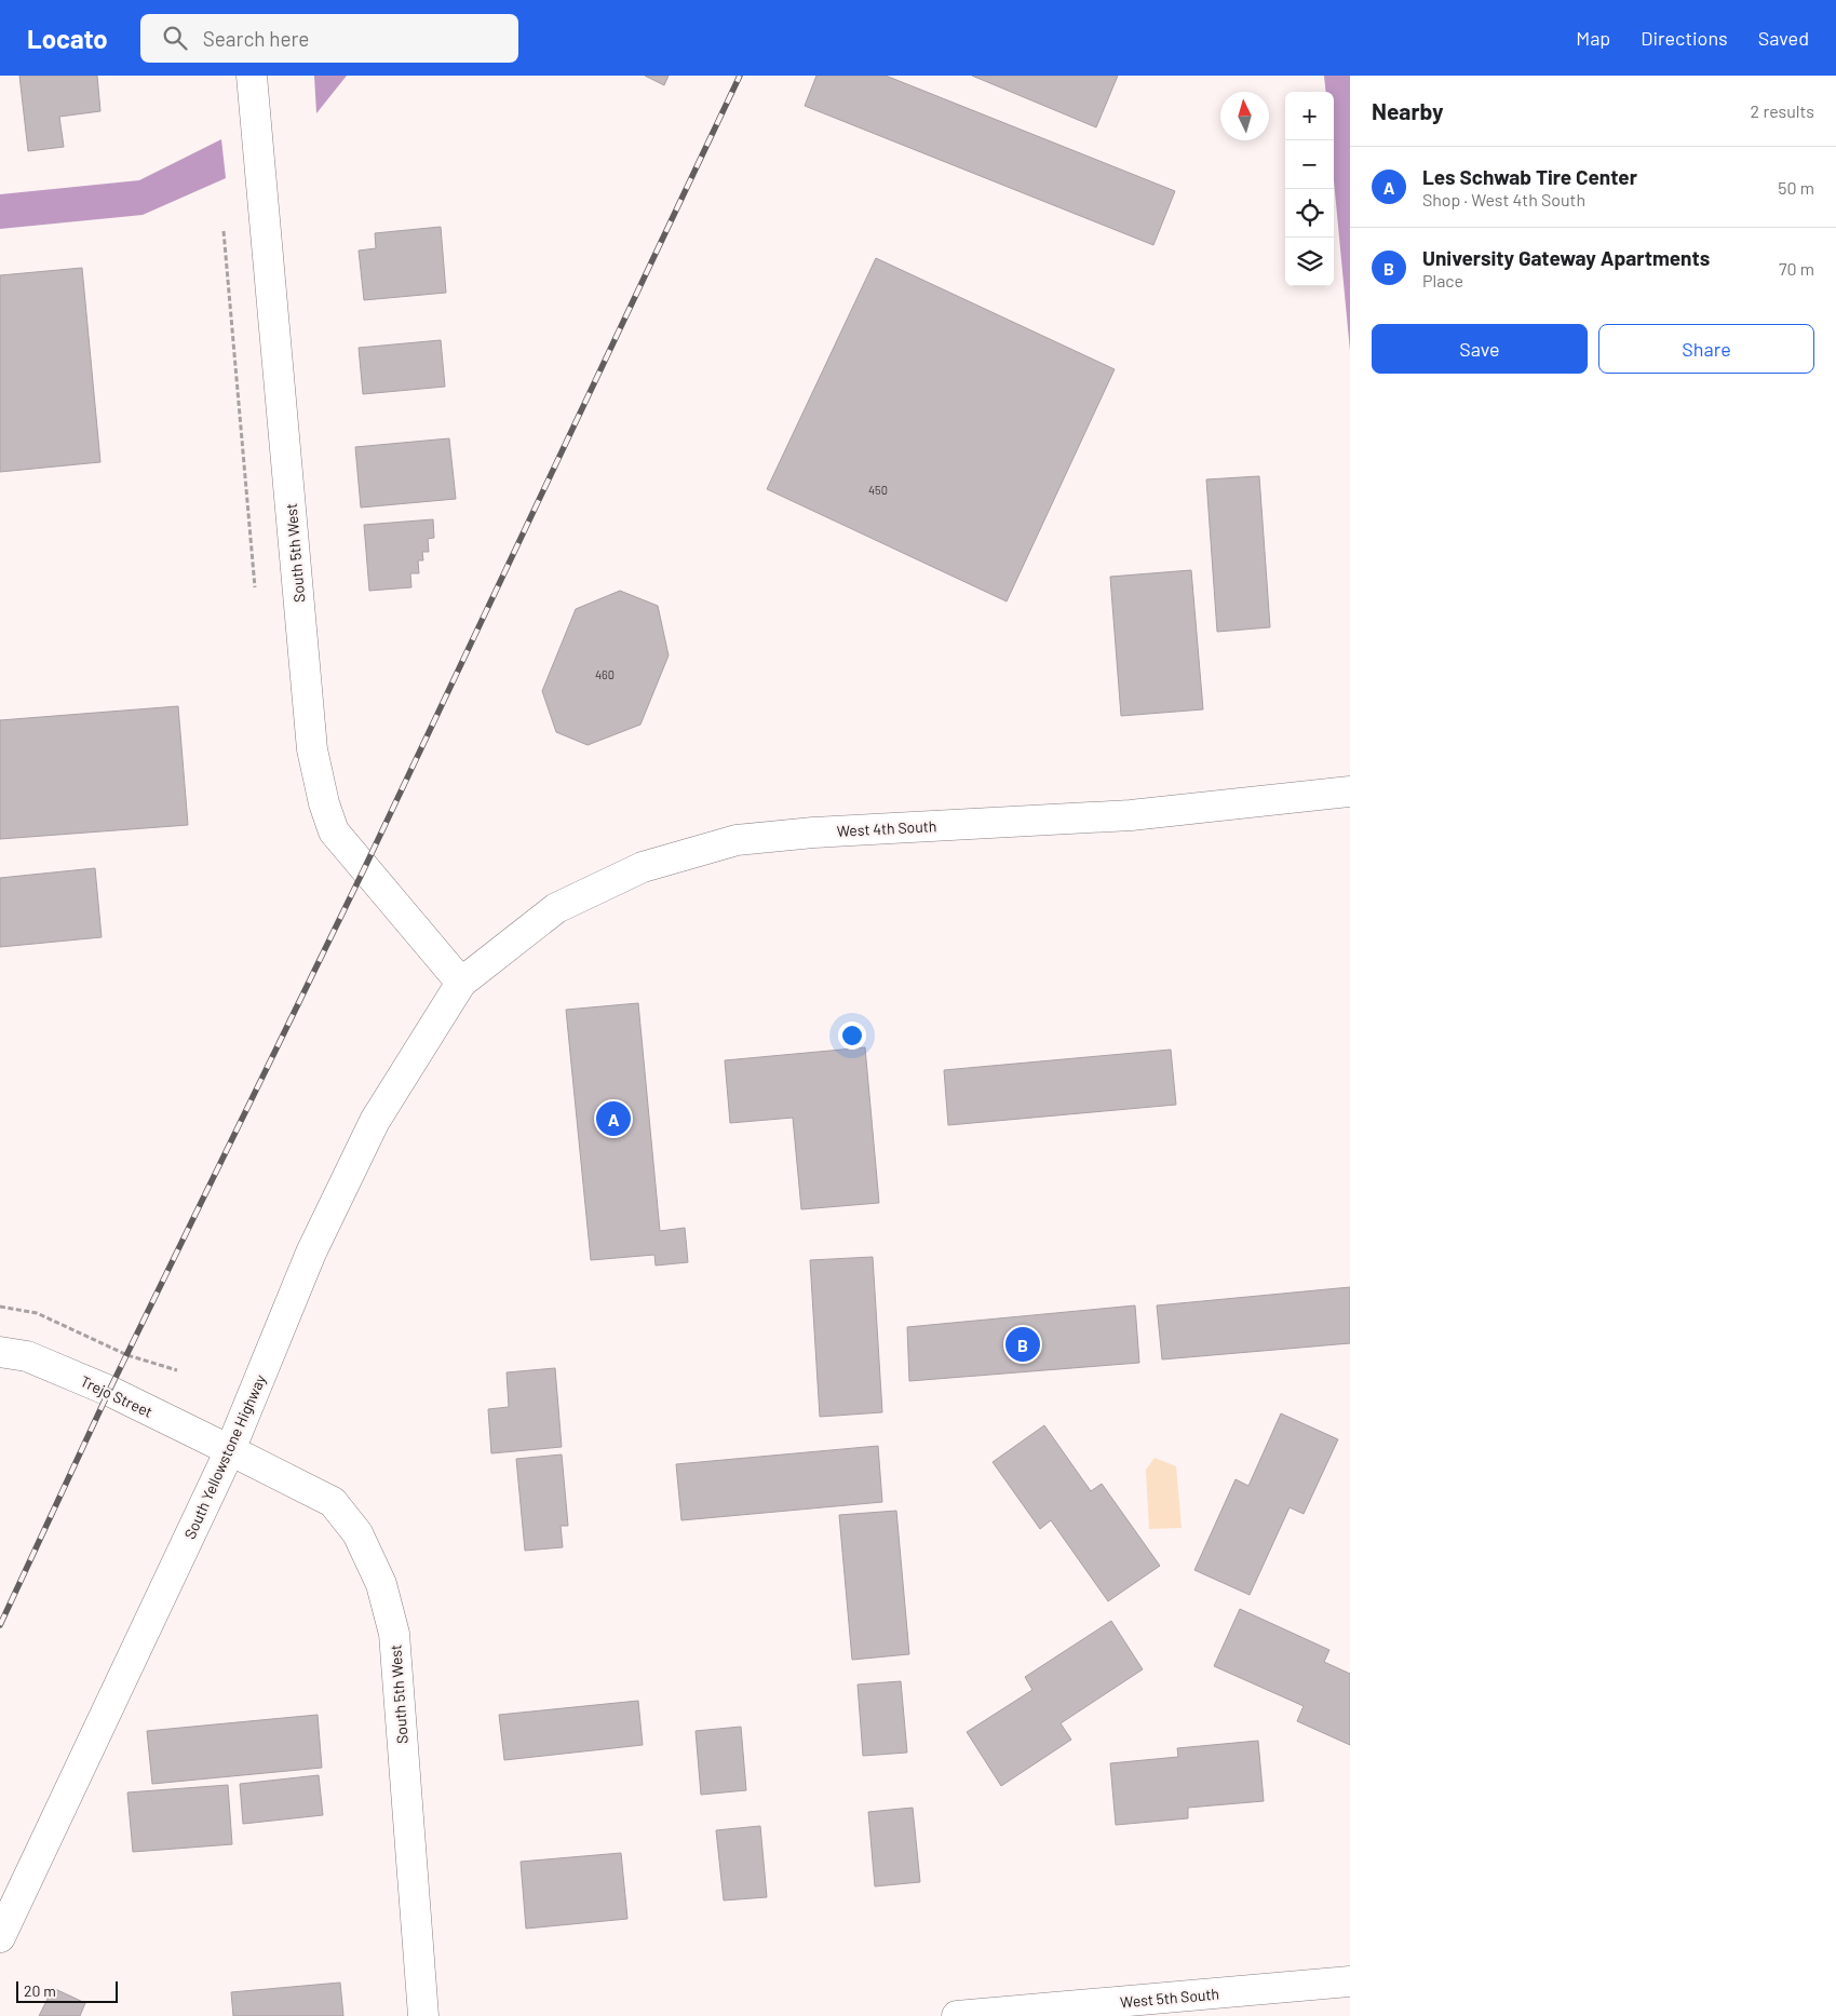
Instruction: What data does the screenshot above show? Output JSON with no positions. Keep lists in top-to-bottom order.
{
  "streets": {
    "street": [
      "South 5th West",
      "West 4th South",
      "Trejo Street",
      "South Yellowstone Highway",
      "West 5th South"
    ]
  },
  "crossings": [
    ["South 5th West", "West 4th South"],
    ["South 5th West", "Trejo Street"],
    ["South 5th West", "South Yellowstone Highway"],
    ["West 4th South", "South Yellowstone Highway"],
    ["Trejo Street", "South Yellowstone Highway"]
  ],
  "house_numbers": ["450", "460"],
  "scale_bar": "20 m",
  "north": "top",
  "page": {
    "header": "Locato",
    "search": "Search here",
    "nav": ["Map", "Directions", "Saved"],
    "heading": ["Nearby", "2 results"],
    "map_buttons": ["+", "−"],
    "list": [
      {
        "mark": "A",
        "name": "Les Schwab Tire Center",
        "note": "Shop · West 4th South",
        "value": "50 m"
      },
      {
        "mark": "B",
        "name": "University Gateway Apartments",
        "note": "Place",
        "value": "70 m"
      }
    ],
    "buttons": ["Save", "Share"],
    "pins": ["A", "B"],
    "scale": "20 m"
  }
}
